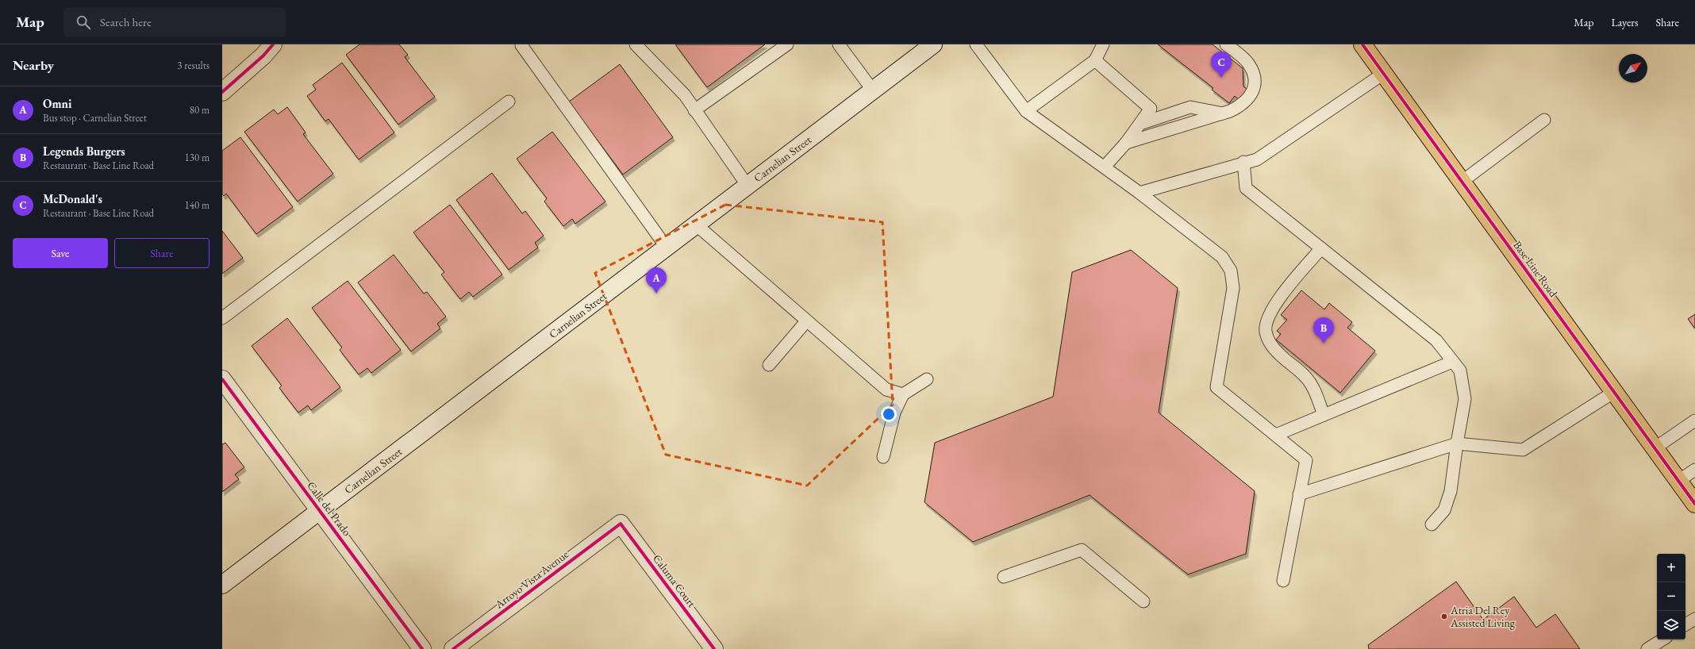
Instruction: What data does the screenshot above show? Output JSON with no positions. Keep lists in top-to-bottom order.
{
  "streets": {
    "main road": [
      "Carnelian Street",
      "Base Line Road",
      "Calle del Prado",
      "Arroyo Vista Avenue",
      "Caluma Court"
    ]
  },
  "crossings": [
    ["Carnelian Street", "Calle del Prado"],
    ["Arroyo Vista Avenue", "Caluma Court"]
  ],
  "places": ["Atria Del Rey Assisted Living"],
  "north": "top right",
  "page": {
    "header": "Map",
    "search": "Search here",
    "nav": ["Map", "Layers", "Share"],
    "heading": ["Nearby", "3 results"],
    "pins": ["C", "A", "B"],
    "list": [
      {
        "mark": "A",
        "name": "Omni",
        "note": "Bus stop · Carnelian Street",
        "value": "80 m"
      },
      {
        "mark": "B",
        "name": "Legends Burgers",
        "note": "Restaurant · Base Line Road",
        "value": "130 m"
      },
      {
        "mark": "C",
        "name": "McDonald's",
        "note": "Restaurant · Base Line Road",
        "value": "140 m"
      }
    ],
    "buttons": ["Save", "Share"],
    "map_buttons": ["+", "−"]
  }
}
